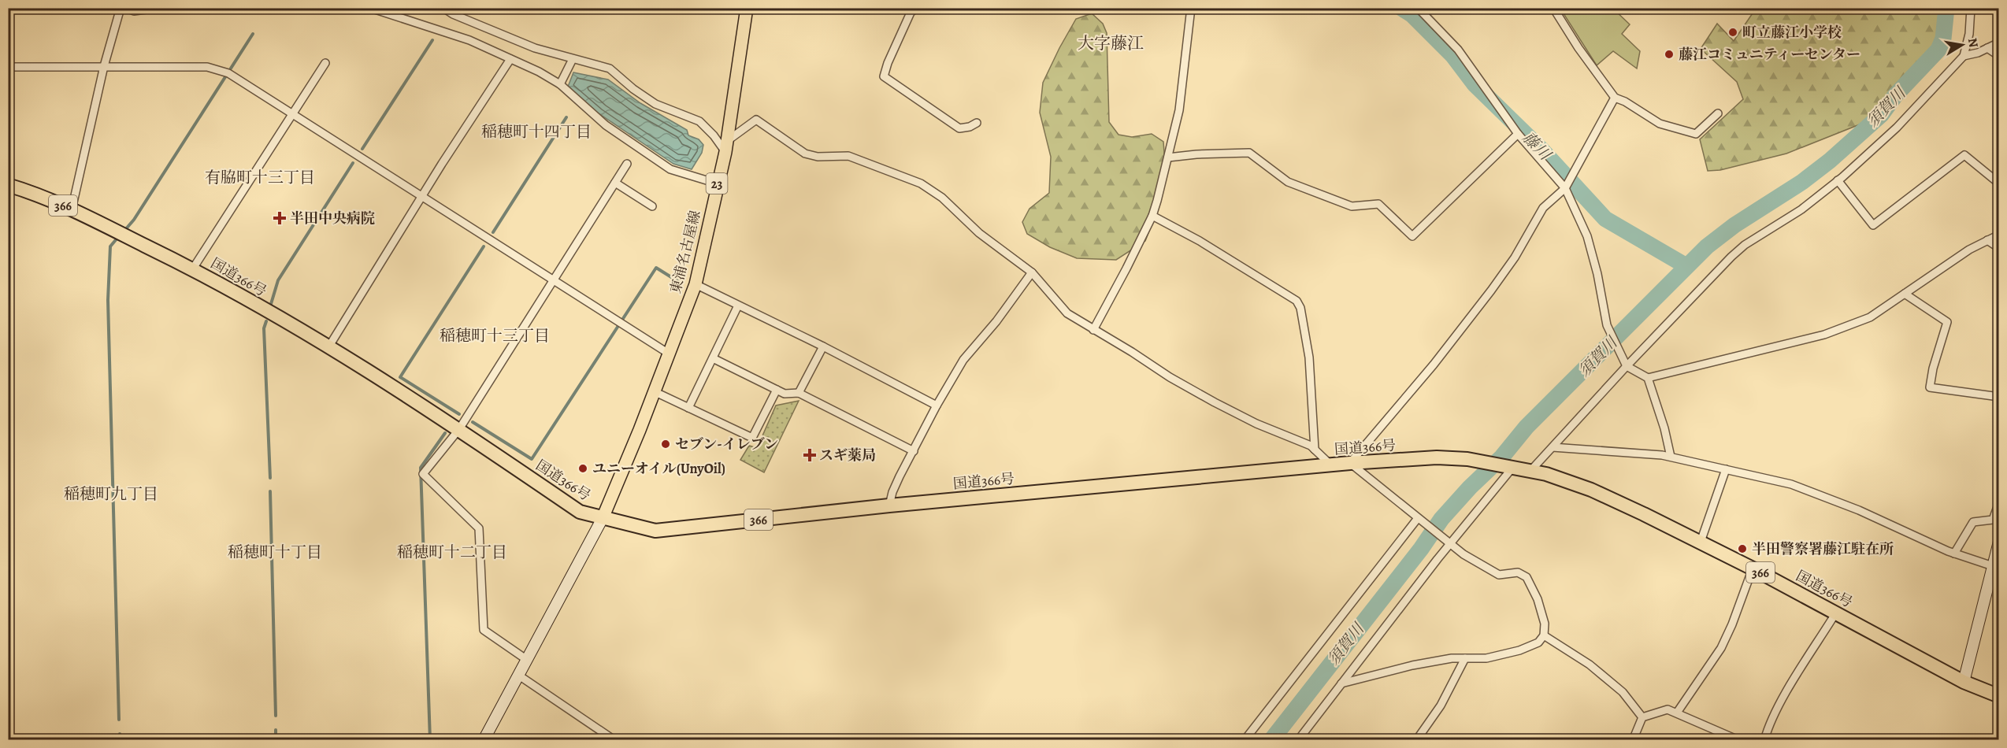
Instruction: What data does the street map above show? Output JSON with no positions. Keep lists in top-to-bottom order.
{
  "streets": {
    "highway": ["366", "国道366号"],
    "main road": ["23", "東浦名古屋線"]
  },
  "crossings": [
    ["東浦名古屋線", "国道366号"]
  ],
  "districts": [
    "大字藤江",
    "稲穂町十四丁目",
    "有脇町十三丁目",
    "稲穂町十三丁目",
    "稲穂町九丁目",
    "稲穂町十丁目",
    "稲穂町十二丁目"
  ],
  "water": ["須賀川", "藤川"],
  "places": {
    "other": [
      "町立藤江小学校",
      "藤江コミュニティーセンター",
      "セブン-イレブン",
      "ユニーオイル(UnyOil)",
      "半田警察署藤江駐在所"
    ],
    "health": ["半田中央病院", "スギ薬局"]
  },
  "north": "right"
}
